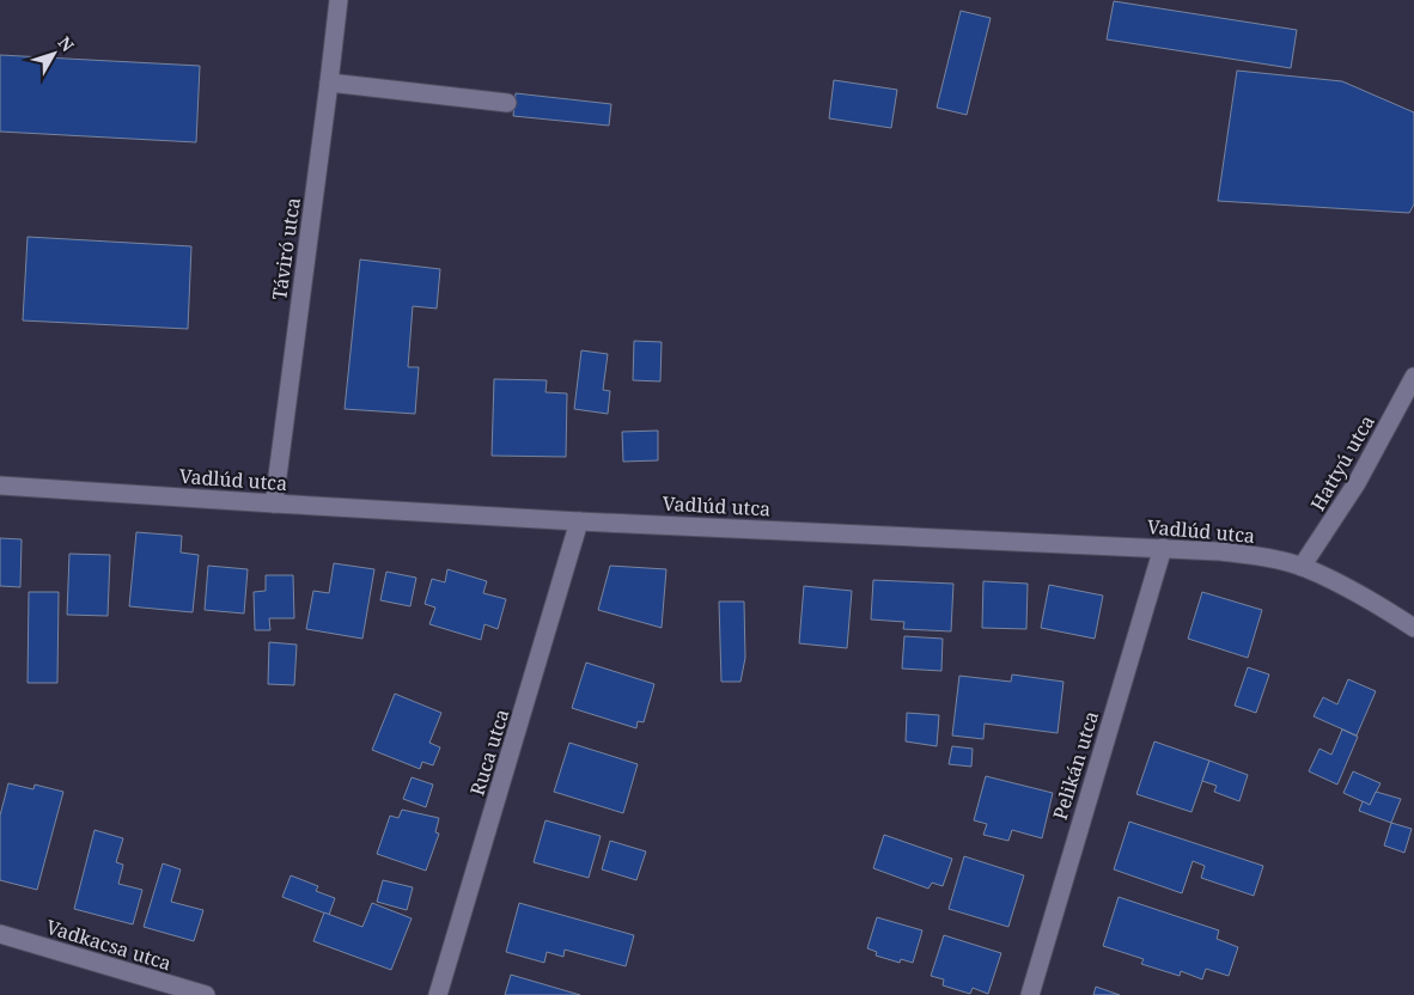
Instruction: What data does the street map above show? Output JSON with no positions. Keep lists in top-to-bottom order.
{
  "streets": {
    "street": [
      "Táviró utca",
      "Hattyú utca",
      "Vadlúd utca",
      "Ruca utca",
      "Pelikán utca",
      "Vadkacsa utca"
    ]
  },
  "crossings": [
    ["Táviró utca", "Vadlúd utca"],
    ["Hattyú utca", "Vadlúd utca"],
    ["Vadlúd utca", "Ruca utca"],
    ["Vadlúd utca", "Pelikán utca"]
  ],
  "north": "top right"
}
